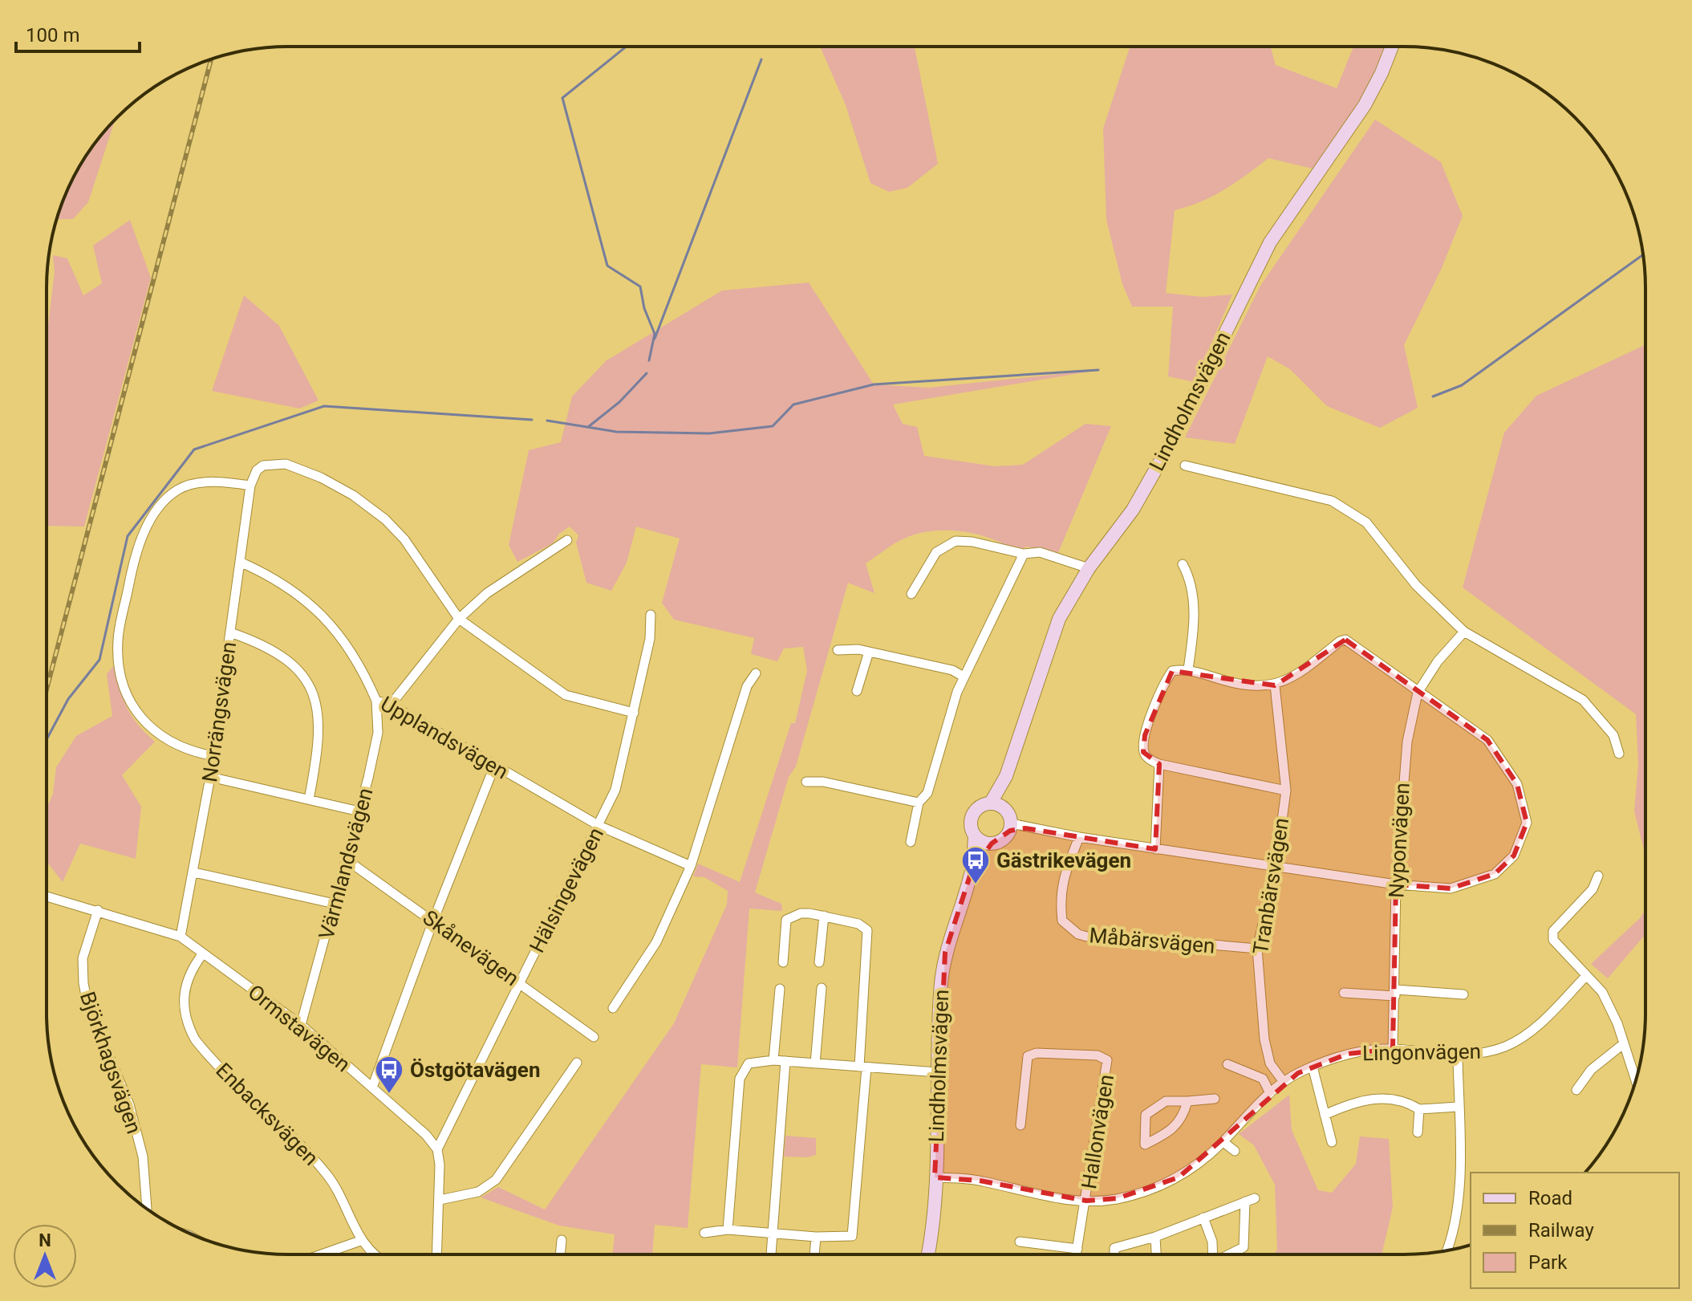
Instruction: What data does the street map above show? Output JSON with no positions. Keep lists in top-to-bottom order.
{
  "streets": {
    "main road": ["Lindholmsvägen"],
    "street": [
      "Norrängsvägen",
      "Upplandsvägen",
      "Nyponvägen",
      "Värmlandsvägen",
      "Tranbärsvägen",
      "Hälsingevägen",
      "Måbärsvägen",
      "Skånevägen",
      "Ormstavägen",
      "Lingonvägen",
      "Björkhagsvägen",
      "Enbacksvägen",
      "Hallonvägen"
    ]
  },
  "crossings": [
    ["Lindholmsvägen", "Lingonvägen"],
    ["Norrängsvägen", "Upplandsvägen"],
    ["Norrängsvägen", "Ormstavägen"],
    ["Upplandsvägen", "Värmlandsvägen"],
    ["Upplandsvägen", "Hälsingevägen"],
    ["Nyponvägen", "Lingonvägen"],
    ["Värmlandsvägen", "Skånevägen"],
    ["Värmlandsvägen", "Ormstavägen"],
    ["Tranbärsvägen", "Måbärsvägen"],
    ["Tranbärsvägen", "Lingonvägen"],
    ["Hälsingevägen", "Skånevägen"],
    ["Hälsingevägen", "Ormstavägen"],
    ["Ormstavägen", "Björkhagsvägen"],
    ["Ormstavägen", "Enbacksvägen"],
    ["Lingonvägen", "Hallonvägen"]
  ],
  "places": {
    "bus stop": ["Gästrikevägen", "Östgötavägen"]
  },
  "legend": ["Road", "Railway", "Park"],
  "scale_bar": "100 m",
  "north": "top"
}
